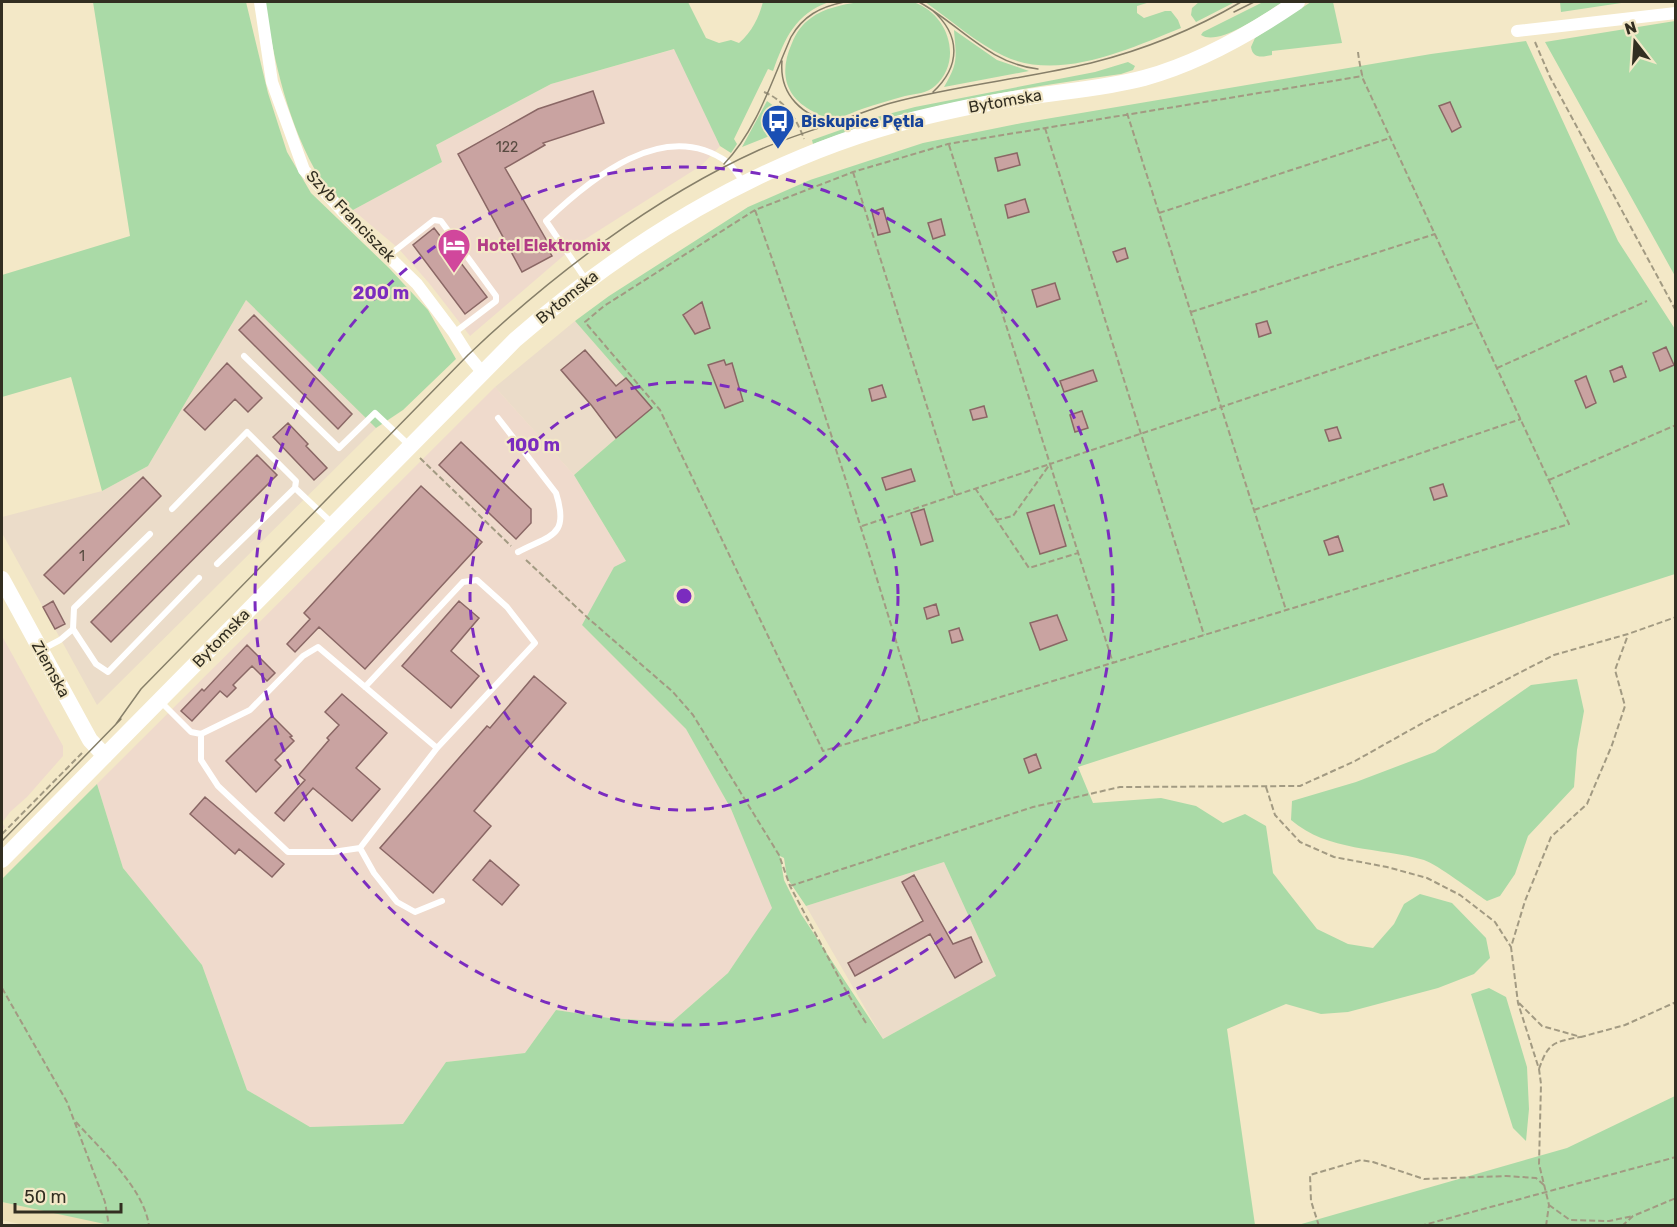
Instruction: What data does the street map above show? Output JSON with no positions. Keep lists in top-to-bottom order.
{
  "streets": {
    "street": ["Bytomska", "Szyb Franciszek", "Ziemska"]
  },
  "crossings": [
    ["Bytomska", "Szyb Franciszek"],
    ["Bytomska", "Ziemska"]
  ],
  "places": {
    "bus stop": ["Biskupice Pętla"],
    "hotel": ["Hotel Elektromix"]
  },
  "house_numbers": ["122", "1"],
  "scale_bar": "50 m",
  "north": "top",
  "rings": ["200 m", "100 m"]
}
